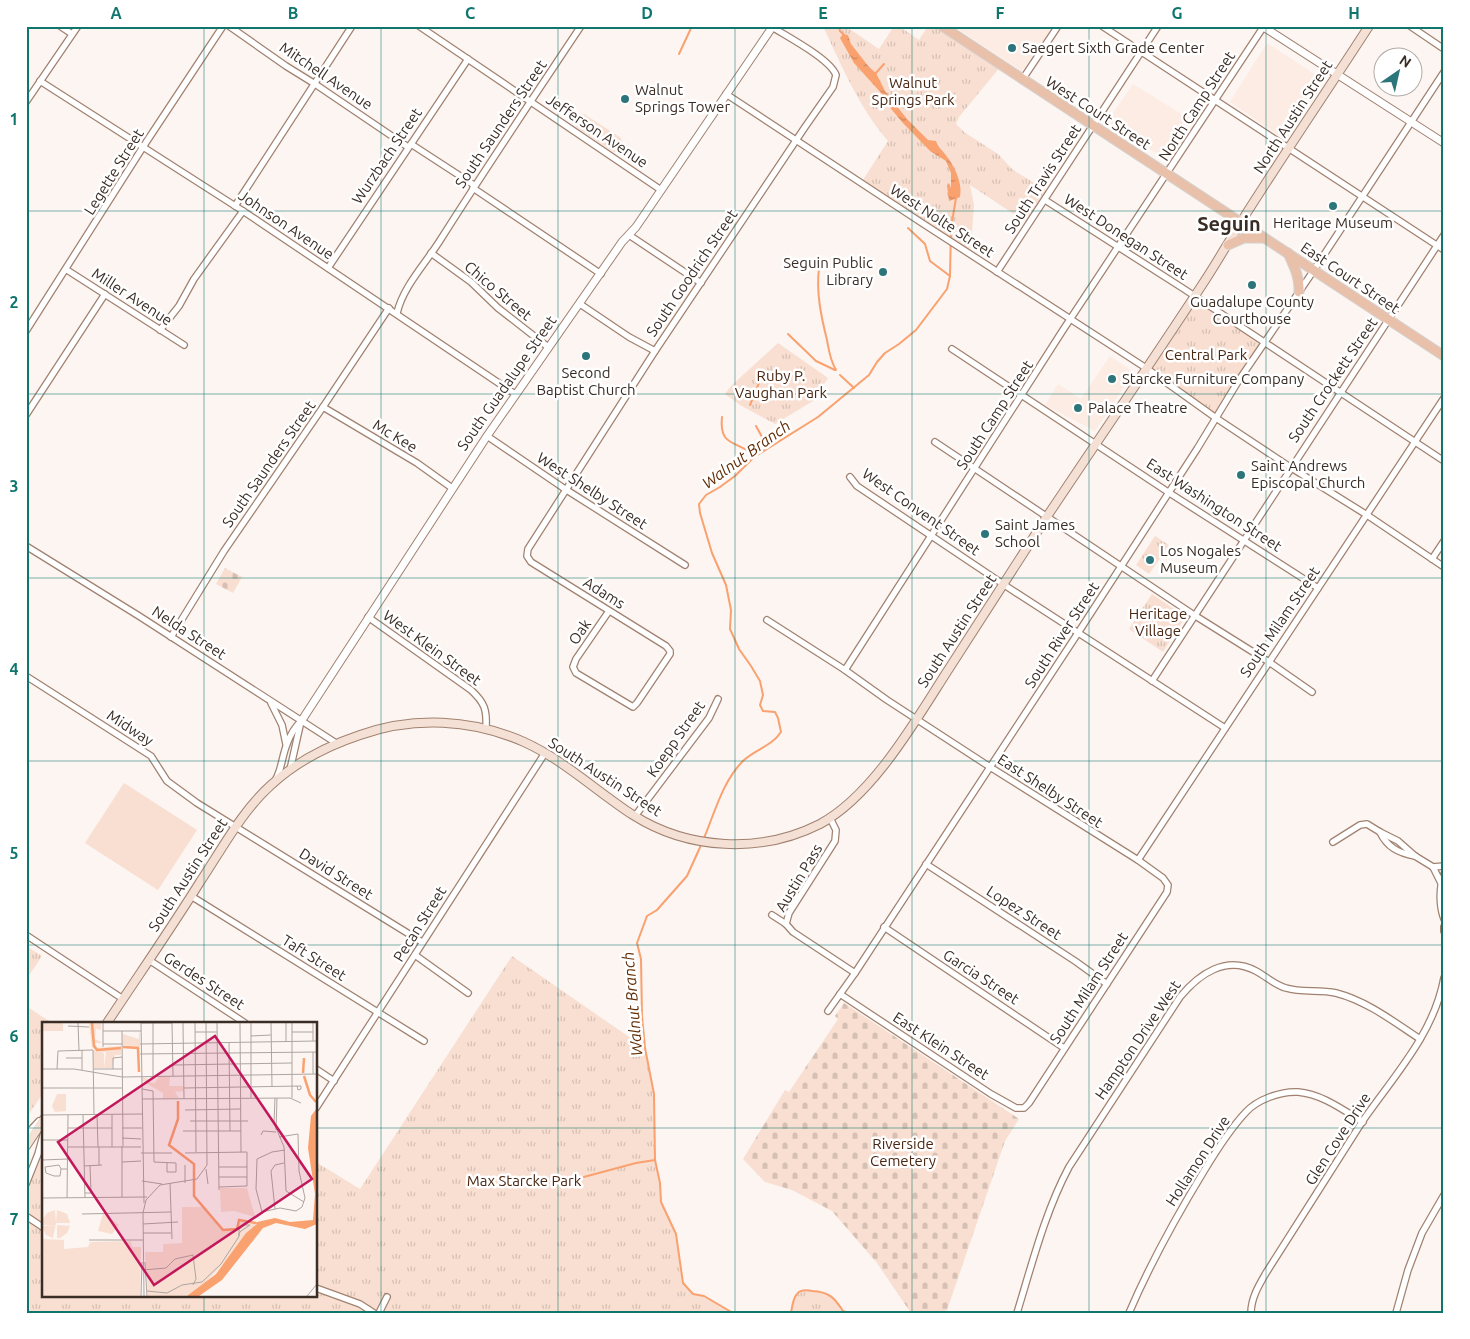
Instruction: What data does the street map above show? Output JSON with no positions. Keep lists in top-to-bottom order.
{
  "streets": {
    "main road": [
      "West Court Street",
      "North Austin Street",
      "East Court Street",
      "South Austin Street"
    ],
    "street": [
      "Mitchell Avenue",
      "North Camp Street",
      "South Saunders Street",
      "Jefferson Avenue",
      "Wurzbach Street",
      "Legette Street",
      "South Travis Street",
      "West Nolte Street",
      "Johnson Avenue",
      "West Donegan Street",
      "South Goodrich Street",
      "Chico Street",
      "Miller Avenue",
      "South Crockett Street",
      "South Guadalupe Street",
      "South Camp Street",
      "Mc Kee",
      "West Shelby Street",
      "East Washington Street",
      "West Convent Street",
      "Adams",
      "South Milam Street",
      "Oak",
      "Nelda Street",
      "South River Street",
      "West Klein Street",
      "Midway",
      "Koepp Street",
      "East Shelby Street",
      "David Street",
      "Austin Pass",
      "Lopez Street",
      "Pecan Street",
      "Taft Street",
      "Garcia Street",
      "Gerdes Street",
      "Hampton Drive West",
      "East Klein Street",
      "Glen Cove Drive",
      "Hollamon Drive"
    ]
  },
  "crossings": [
    ["Mitchell Avenue", "South Saunders Street"],
    ["Mitchell Avenue", "Wurzbach Street"],
    ["Mitchell Avenue", "South Guadalupe Street"],
    ["North Camp Street", "West Court Street"],
    ["North Camp Street", "South Camp Street"],
    ["West Court Street", "North Austin Street"],
    ["West Court Street", "South Travis Street"],
    ["West Court Street", "East Court Street"],
    ["West Court Street", "South Camp Street"],
    ["West Court Street", "South Austin Street"],
    ["North Austin Street", "East Court Street"],
    ["North Austin Street", "South Austin Street"],
    ["South Saunders Street", "Jefferson Avenue"],
    ["South Saunders Street", "Johnson Avenue"],
    ["South Saunders Street", "Chico Street"],
    ["South Saunders Street", "Mc Kee"],
    ["South Saunders Street", "Nelda Street"],
    ["Jefferson Avenue", "Wurzbach Street"],
    ["Jefferson Avenue", "South Guadalupe Street"],
    ["Wurzbach Street", "Johnson Avenue"],
    ["Legette Street", "Johnson Avenue"],
    ["Legette Street", "Miller Avenue"],
    ["South Travis Street", "West Nolte Street"],
    ["South Travis Street", "West Donegan Street"],
    ["West Nolte Street", "South Goodrich Street"],
    ["West Nolte Street", "South Crockett Street"],
    ["West Nolte Street", "South Guadalupe Street"],
    ["West Nolte Street", "South Camp Street"],
    ["West Nolte Street", "South Milam Street"],
    ["West Nolte Street", "South Austin Street"],
    ["West Nolte Street", "South River Street"],
    ["Johnson Avenue", "South Guadalupe Street"],
    ["West Donegan Street", "East Court Street"],
    ["West Donegan Street", "South Camp Street"],
    ["West Donegan Street", "South Austin Street"],
    ["West Donegan Street", "South River Street"],
    ["South Goodrich Street", "South Guadalupe Street"],
    ["South Goodrich Street", "West Shelby Street"],
    ["South Goodrich Street", "Adams"],
    ["East Court Street", "South Crockett Street"],
    ["East Court Street", "South Austin Street"],
    ["East Court Street", "South River Street"],
    ["Chico Street", "South Guadalupe Street"],
    ["South Crockett Street", "East Washington Street"],
    ["South Crockett Street", "West Convent Street"],
    ["South Guadalupe Street", "Mc Kee"],
    ["South Guadalupe Street", "West Shelby Street"],
    ["South Guadalupe Street", "South Austin Street"],
    ["South Guadalupe Street", "Nelda Street"],
    ["South Guadalupe Street", "West Klein Street"],
    ["South Camp Street", "East Washington Street"],
    ["South Camp Street", "West Convent Street"],
    ["East Washington Street", "South Milam Street"],
    ["East Washington Street", "South Austin Street"],
    ["East Washington Street", "South River Street"],
    ["West Convent Street", "South Milam Street"],
    ["West Convent Street", "South Austin Street"],
    ["West Convent Street", "South River Street"],
    ["Adams", "Oak"],
    ["South Milam Street", "East Shelby Street"],
    ["South Milam Street", "Lopez Street"],
    ["South Milam Street", "Garcia Street"],
    ["South Milam Street", "East Klein Street"],
    ["South Austin Street", "Nelda Street"],
    ["South Austin Street", "South River Street"],
    ["South Austin Street", "West Klein Street"],
    ["South Austin Street", "Midway"],
    ["South Austin Street", "Koepp Street"],
    ["South Austin Street", "East Shelby Street"],
    ["South Austin Street", "David Street"],
    ["South Austin Street", "Austin Pass"],
    ["South Austin Street", "Pecan Street"],
    ["South Austin Street", "Taft Street"],
    ["South Austin Street", "Gerdes Street"],
    ["South River Street", "East Shelby Street"],
    ["South River Street", "Lopez Street"],
    ["South River Street", "Garcia Street"],
    ["South River Street", "East Klein Street"],
    ["Midway", "David Street"],
    ["David Street", "Pecan Street"],
    ["Pecan Street", "Taft Street"],
    ["Hampton Drive West", "Glen Cove Drive"],
    ["Glen Cove Drive", "Hollamon Drive"]
  ],
  "districts": ["Seguin"],
  "water": ["Walnut Branch"],
  "parks": [
    "Walnut Springs Park",
    "Central Park",
    "Ruby P. Vaughan Park",
    "Heritage Village",
    "Riverside Cemetery",
    "Max Starcke Park"
  ],
  "places": [
    "Saegert Sixth Grade Center",
    "Walnut Springs Tower",
    "Heritage Museum",
    "Seguin Public Library",
    "Guadalupe County Courthouse",
    "Second Baptist Church",
    "Starcke Furniture Company",
    "Palace Theatre",
    "Saint Andrews Episcopal Church",
    "Saint James School",
    "Los Nogales Museum"
  ],
  "north": "top right",
  "grid": {
    "columns": [
      "A",
      "B",
      "C",
      "D",
      "E",
      "F",
      "G",
      "H"
    ],
    "rows": [
      "1",
      "2",
      "3",
      "4",
      "5",
      "6",
      "7"
    ]
  }
}
